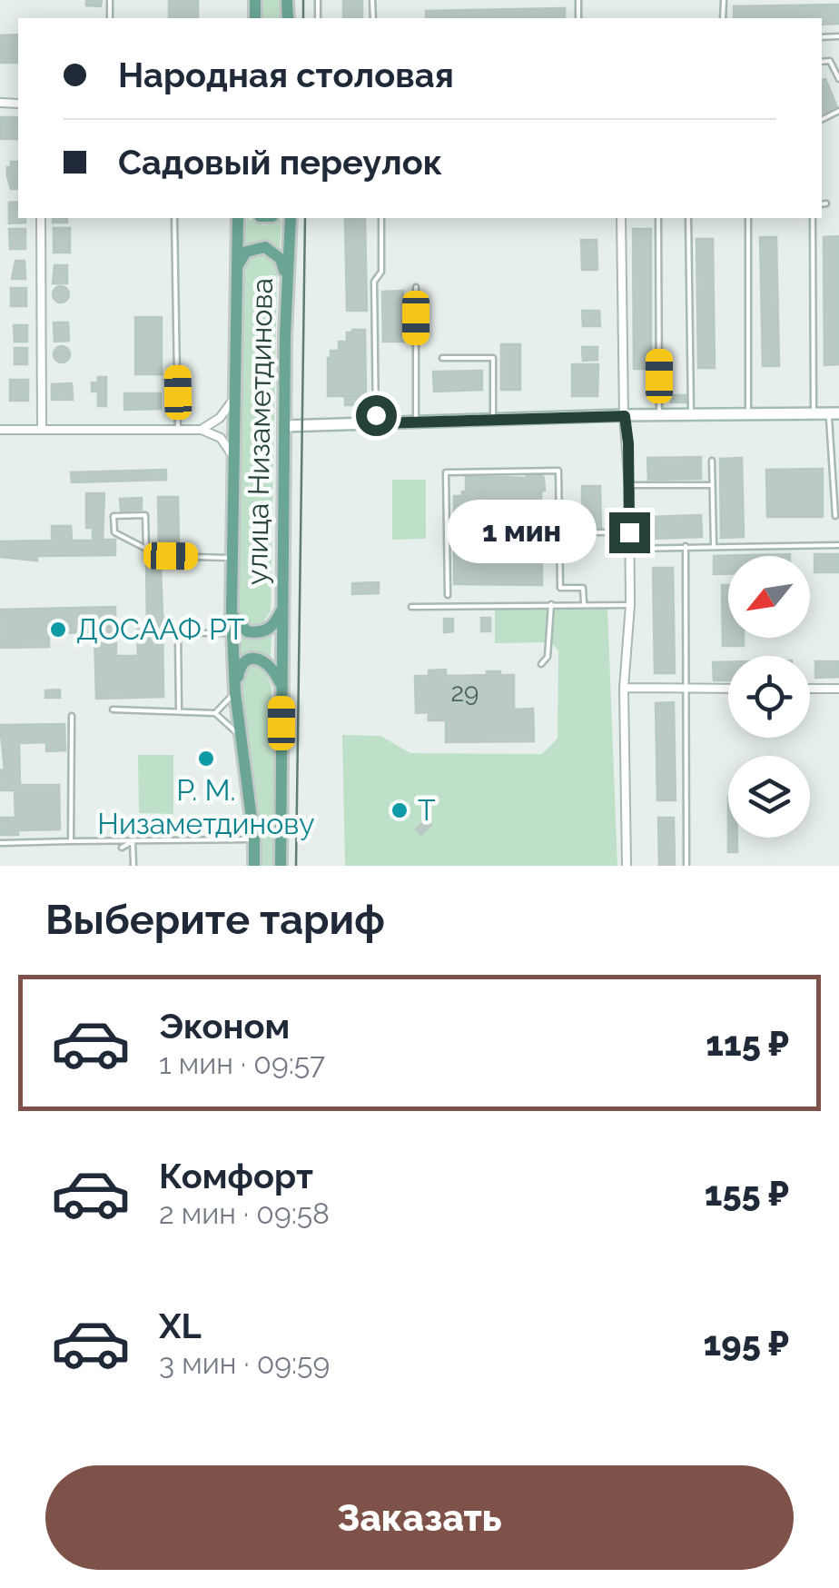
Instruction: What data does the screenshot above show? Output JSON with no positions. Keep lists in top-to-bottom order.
{
  "streets": {
    "main road": ["улица Низаметдинова"]
  },
  "places": ["ДОСААФ РТ", "Р. М. Низаметдинову", "Т"],
  "house_numbers": ["29"],
  "north": "bottom left",
  "page": {
    "banner": ["Народная столовая", "Садовый переулок"],
    "bubble": "1 мин",
    "heading": "Выберите тариф",
    "list": [
      {
        "name": "Эконом",
        "note": "1 мин · 09:57",
        "value": "115 ₽"
      },
      {
        "name": "Комфорт",
        "note": "2 мин · 09:58",
        "value": "155 ₽"
      },
      {
        "name": "XL",
        "note": "3 мин · 09:59",
        "value": "195 ₽"
      }
    ],
    "buttons": "Заказать"
  }
}
